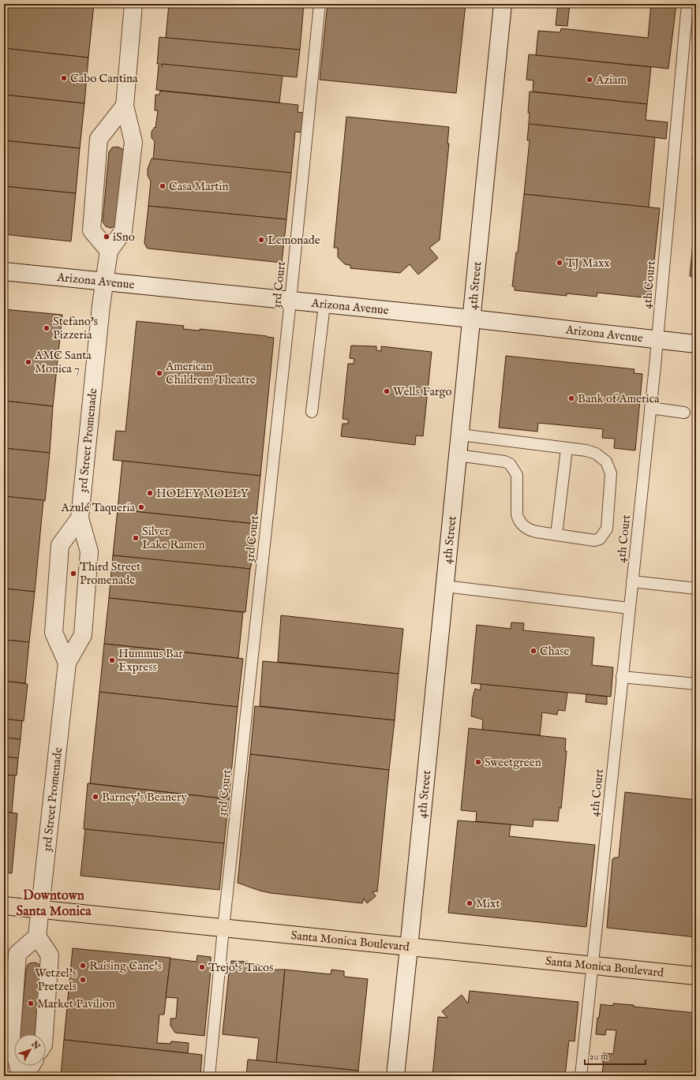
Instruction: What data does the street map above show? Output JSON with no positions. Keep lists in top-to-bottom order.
{
  "streets": {
    "main road": ["Santa Monica Boulevard"],
    "street": ["Arizona Avenue", "4th Street", "3rd Street Promenade"],
    "lane": ["3rd Court", "4th Court"]
  },
  "crossings": [
    ["Arizona Avenue", "3rd Court"],
    ["Arizona Avenue", "4th Court"],
    ["Arizona Avenue", "4th Street"],
    ["Arizona Avenue", "3rd Street Promenade"],
    ["3rd Court", "Santa Monica Boulevard"],
    ["4th Court", "Santa Monica Boulevard"],
    ["4th Street", "Santa Monica Boulevard"],
    ["3rd Street Promenade", "Santa Monica Boulevard"]
  ],
  "districts": ["Downtown Santa Monica"],
  "places": [
    "Cabo Cantina",
    "Aziam",
    "Casa Martin",
    "iSno",
    "Lemonade",
    "TJ Maxx",
    "Stefano's Pizzeria",
    "AMC Santa Monica 7",
    "American Childrens Theatre",
    "Wells Fargo",
    "Bank of America",
    "HOLEY MOLLY",
    "Azulé Taqueria",
    "Silver Lake Ramen",
    "Third Street Promenade",
    "Chase",
    "Hummus Bar Express",
    "Sweetgreen",
    "Barney's Beanery",
    "Mixt",
    "Raising Cane's",
    "Trejo‘s Tacos",
    "Wetzel's Pretzels",
    "Market Pavilion"
  ],
  "scale_bar": "20 m",
  "north": "top right"
}
